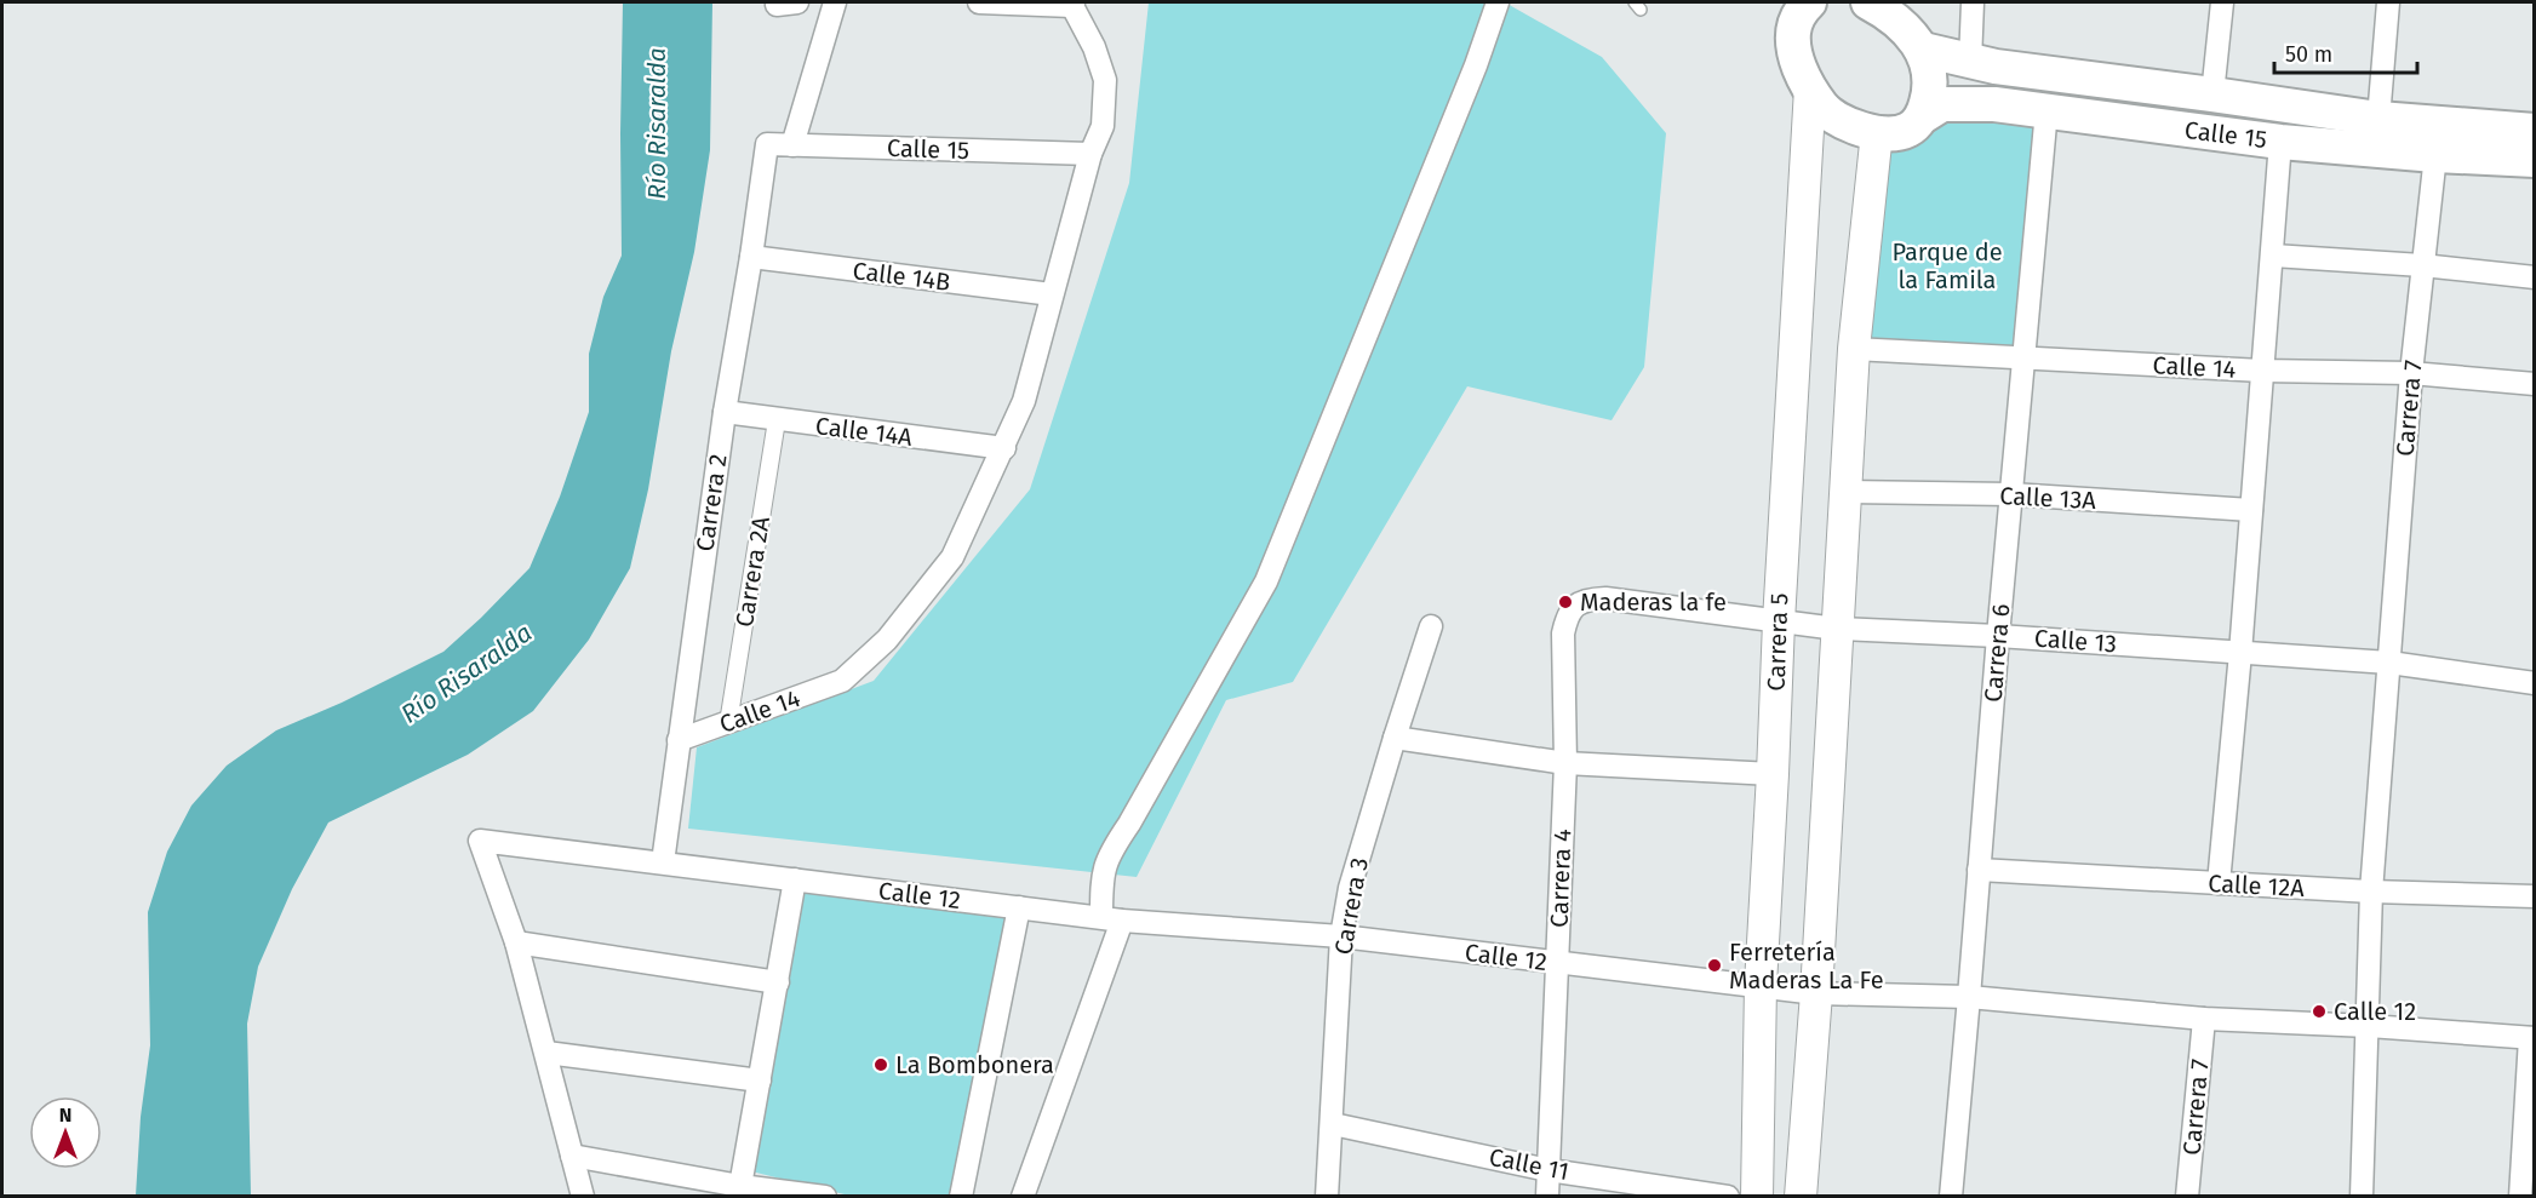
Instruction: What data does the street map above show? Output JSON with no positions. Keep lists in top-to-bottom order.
{
  "streets": {
    "main road": ["Calle 15", "Carrera 5"],
    "street": [
      "Calle 14B",
      "Calle 14",
      "Carrera 7",
      "Calle 14A",
      "Calle 13A",
      "Carrera 2",
      "Carrera 2A",
      "Calle 13",
      "Carrera 6",
      "Carrera 4",
      "Calle 12A",
      "Calle 12",
      "Carrera 3",
      "Calle 11"
    ]
  },
  "crossings": [
    ["Calle 15", "Carrera 7"],
    ["Calle 15", "Carrera 2"],
    ["Calle 15", "Carrera 6"],
    ["Calle 14B", "Carrera 2"],
    ["Calle 14", "Carrera 7"],
    ["Calle 14", "Calle 14A"],
    ["Calle 14", "Carrera 2"],
    ["Calle 14", "Carrera 2A"],
    ["Calle 14", "Carrera 6"],
    ["Carrera 7", "Calle 13"],
    ["Carrera 7", "Calle 12A"],
    ["Carrera 7", "Calle 12"],
    ["Calle 14A", "Carrera 2"],
    ["Calle 14A", "Carrera 2A"],
    ["Calle 13A", "Carrera 6"],
    ["Carrera 2", "Calle 12"],
    ["Calle 13", "Carrera 5"],
    ["Calle 13", "Carrera 6"],
    ["Calle 13", "Carrera 4"],
    ["Carrera 5", "Calle 12"],
    ["Carrera 6", "Calle 12A"],
    ["Carrera 6", "Calle 12"],
    ["Carrera 4", "Calle 12"],
    ["Carrera 4", "Calle 11"],
    ["Calle 12", "Carrera 3"],
    ["Carrera 3", "Calle 11"]
  ],
  "water": ["Río Risaralda"],
  "parks": ["Parque de la Famila"],
  "places": [
    "Maderas la fe",
    "Ferretería Maderas La Fe",
    "Calle 12",
    "La Bombonera"
  ],
  "scale_bar": "50 m",
  "north": "top"
}
